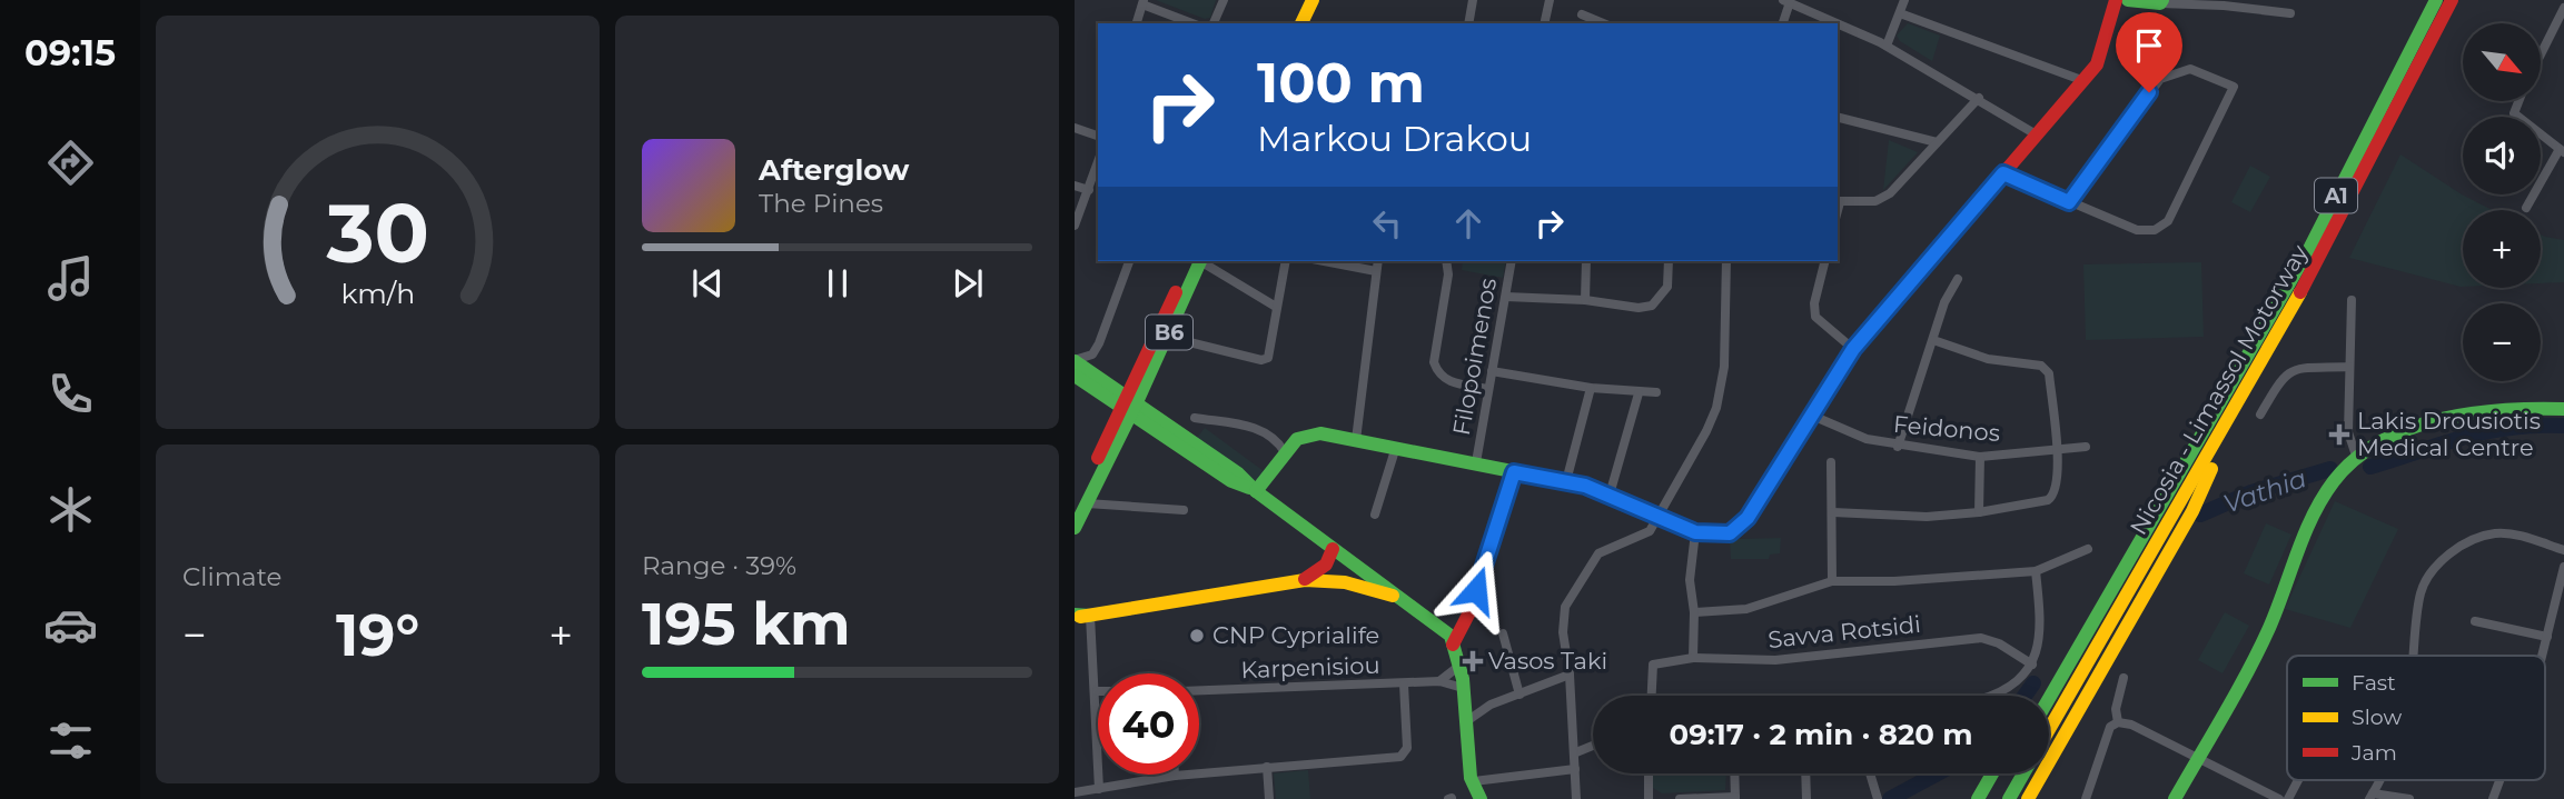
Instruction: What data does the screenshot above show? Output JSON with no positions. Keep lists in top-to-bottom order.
{
  "streets": {
    "main road": ["A1", "B6", "Nicosia - Limassol Motorway"],
    "street": [
      "Filopoimenos",
      "Feidonos",
      "Savva Rotsidi",
      "Karpenisiou"
    ]
  },
  "water": ["Vathia"],
  "places": {
    "health": ["Lakis Drousiotis Medical Centre", "Vasos Taki"],
    "other": ["CNP Cyprialife"]
  },
  "legend": ["Fast", "Slow", "Jam"],
  "north": "bottom right",
  "page": {
    "tabs": "09:15",
    "map_buttons": ["+", "−"],
    "turn": ["100 m", "Markou Drakou"],
    "song": ["Afterglow", "The Pines"],
    "tile": [
      "Climate",
      ["Range · 39%", "195 km"]
    ],
    "heat": ["−", "19°", "+"],
    "limit": "40",
    "trip": "09:17 · 2 min · 820 m",
    "gauge": ["30", "km/h"]
  }
}
